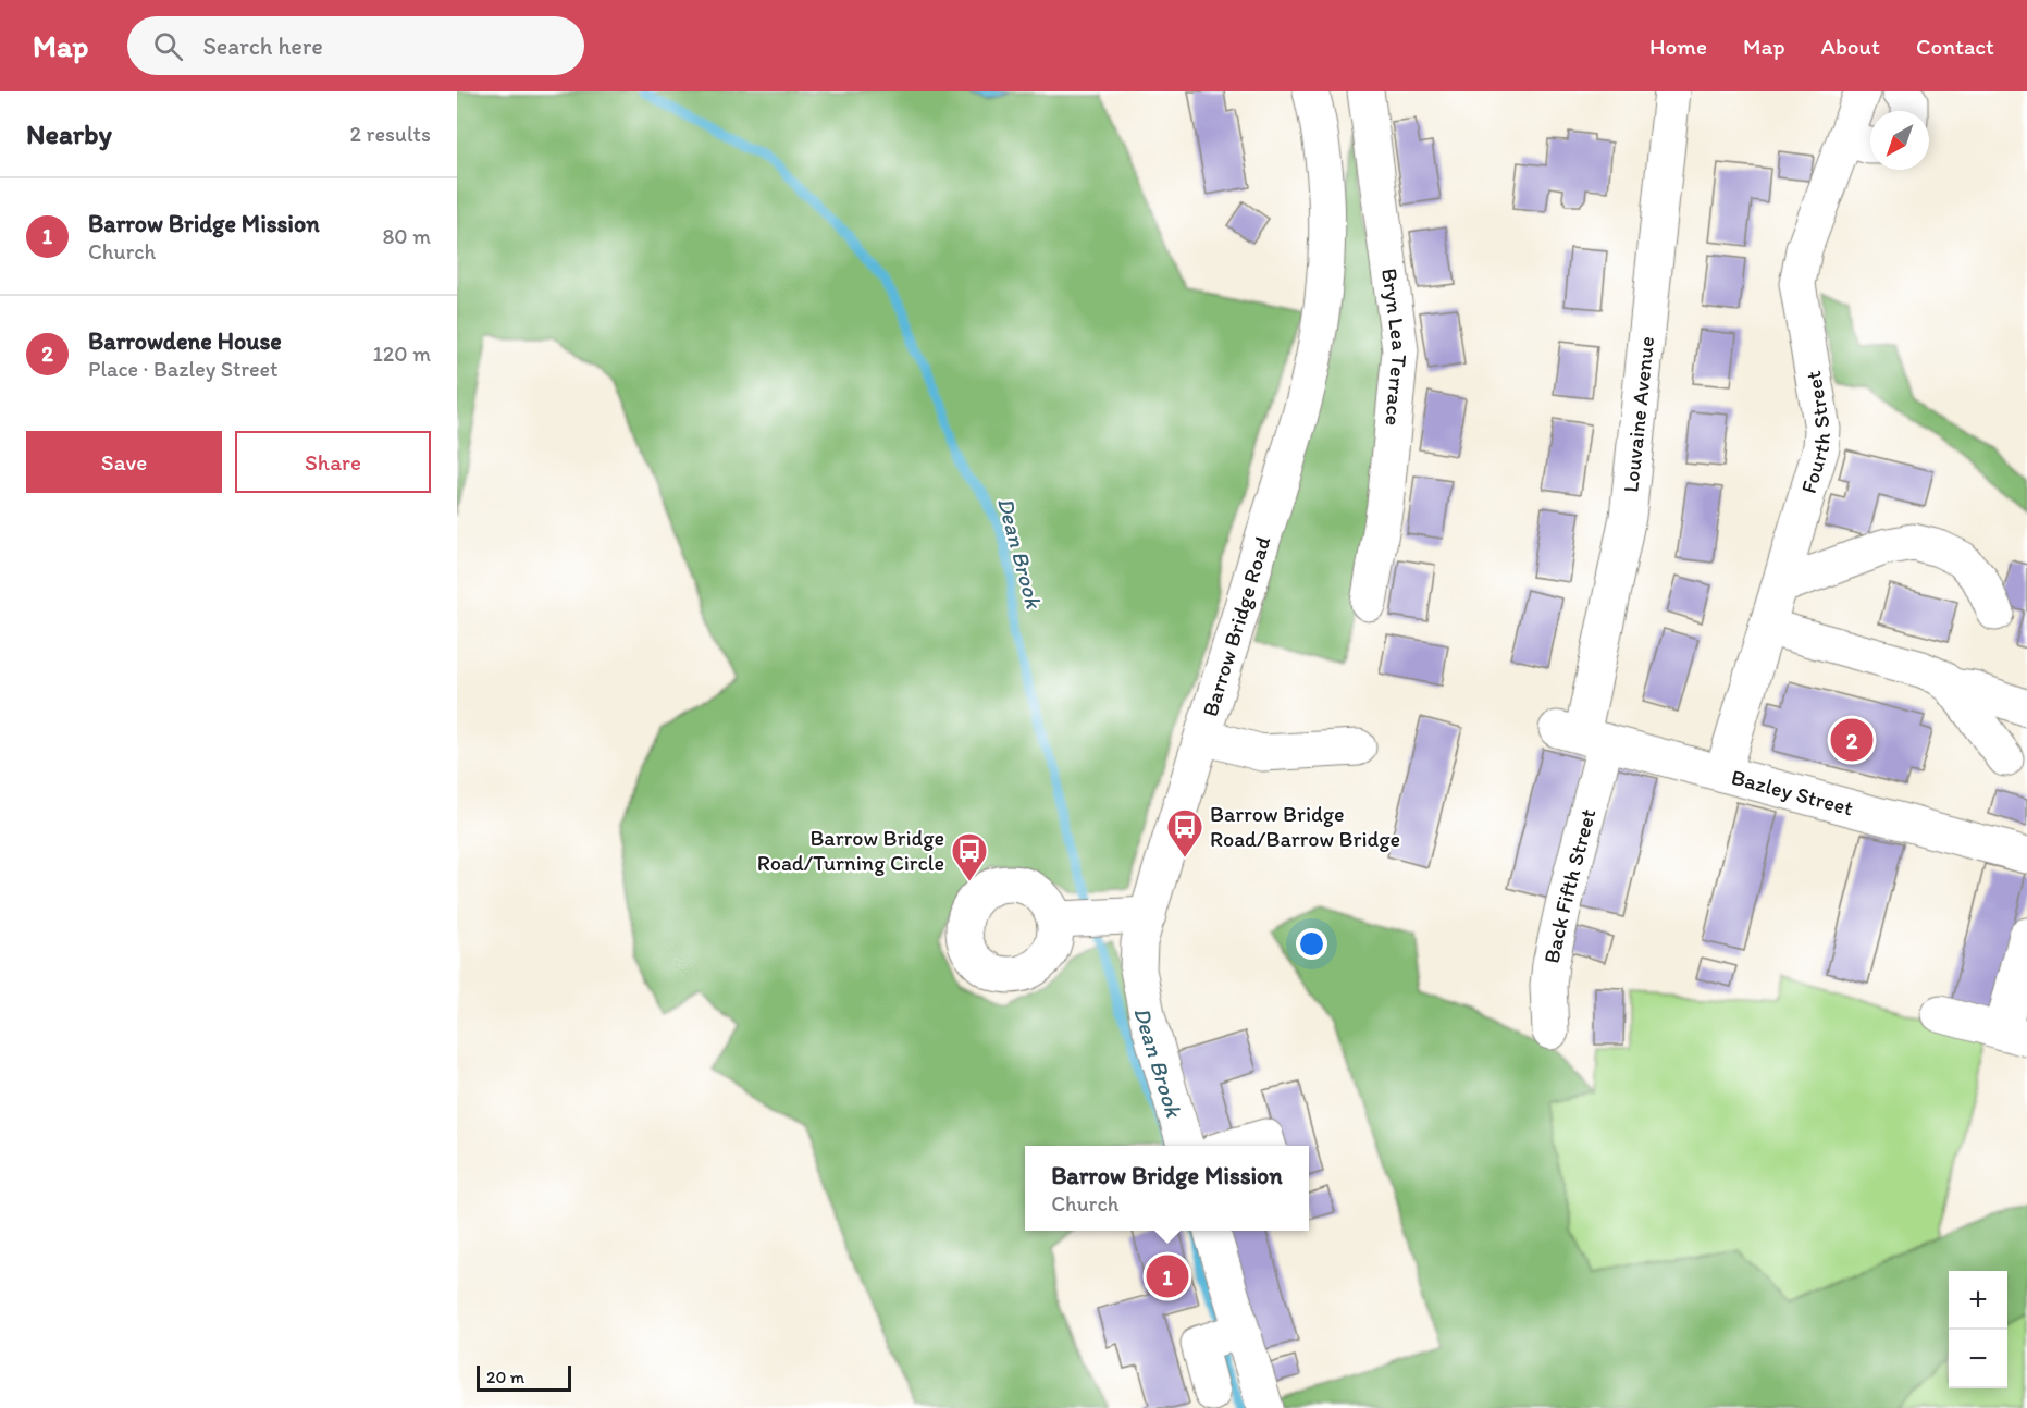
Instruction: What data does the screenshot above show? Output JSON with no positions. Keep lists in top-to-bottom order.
{
  "streets": {
    "street": [
      "Bryn Lea Terrace",
      "Louvaine Avenue",
      "Fourth Street",
      "Barrow Bridge Road",
      "Bazley Street",
      "Back Fifth Street"
    ]
  },
  "crossings": [
    ["Louvaine Avenue", "Bazley Street"],
    ["Louvaine Avenue", "Back Fifth Street"],
    ["Fourth Street", "Bazley Street"],
    ["Bazley Street", "Back Fifth Street"]
  ],
  "water": ["Dean Brook"],
  "places": {
    "bus stop": ["Barrow Bridge Road/Barrow Bridge", "Barrow Bridge Road/Turning Circle"]
  },
  "scale_bar": "20 m",
  "north": "bottom left",
  "page": {
    "header": "Map",
    "search": "Search here",
    "nav": [
      "Home",
      "Map",
      "About",
      "Contact"
    ],
    "heading": ["Nearby", "2 results"],
    "list": [
      {
        "mark": "1",
        "name": "Barrow Bridge Mission",
        "note": "Church",
        "value": "80 m"
      },
      {
        "mark": "2",
        "name": "Barrowdene House",
        "note": "Place · Bazley Street",
        "value": "120 m"
      }
    ],
    "buttons": ["Save", "Share"],
    "pins": ["2", "1"],
    "popup": ["Barrow Bridge Mission", "Church"],
    "map_buttons": ["+", "−"],
    "scale": "20 m"
  }
}
